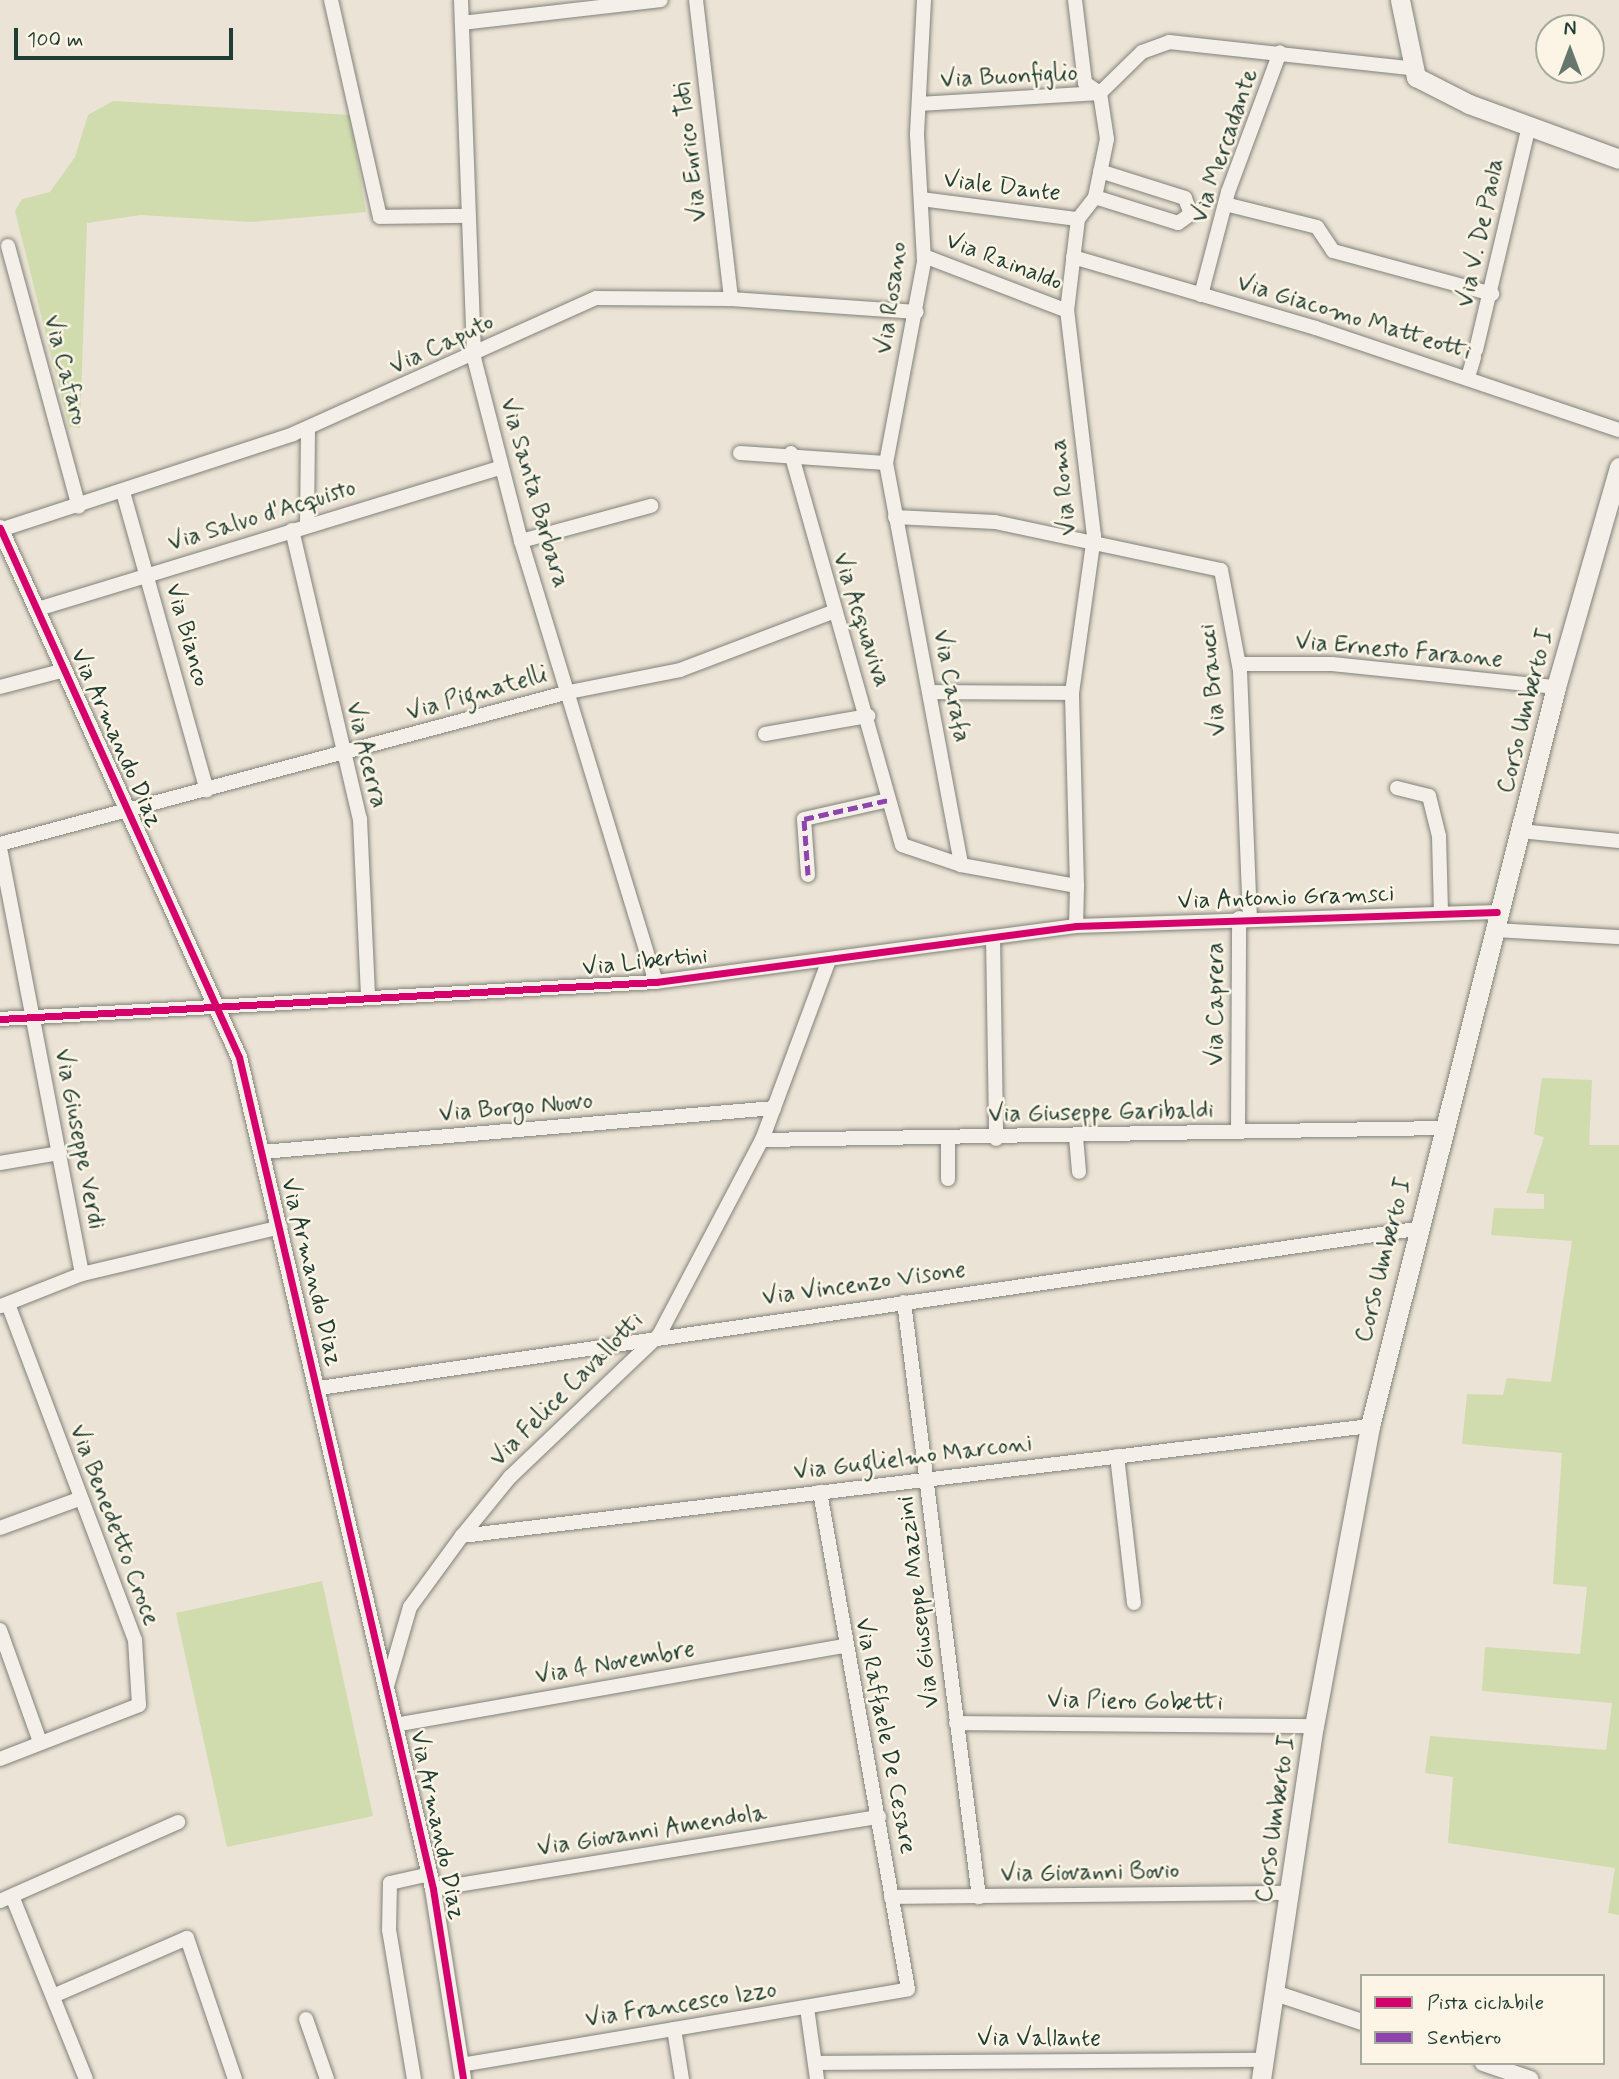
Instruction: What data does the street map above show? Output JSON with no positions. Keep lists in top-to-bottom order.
{
  "streets": {
    "main road": ["Corso Umberto I"],
    "street": [
      "Via Buonfiglio",
      "Via Mercadante",
      "Via Enrico Toti",
      "Viale Dante",
      "Via V. De Paola",
      "Via Rainaldo",
      "Via Rosano",
      "Via Giacomo Matteotti",
      "Via Caputo",
      "Via Cafaro",
      "Via Roma",
      "Via Santa Barbara",
      "Via Salvo d'Acquisto",
      "Via Acquaviva",
      "Via Bianco",
      "Via Ernesto Faraone",
      "Via Braucci",
      "Via Carafa",
      "Via Pignatelli",
      "Via Armando Diaz",
      "Via Acerra",
      "Via Antonio Gramsci",
      "Via Libertini",
      "Via Caprera",
      "Via Borgo Nuovo",
      "Via Giuseppe Garibaldi",
      "Via Giuseppe Verdi",
      "Via Vincenzo Visone",
      "Via Felice Cavallotti",
      "Via Guglielmo Marconi",
      "Via Benedetto Croce",
      "Via Giuseppe Mazzini",
      "Via 4 Novembre",
      "Via Piero Gobetti",
      "Via Raffaele De Cesare",
      "Via Giovanni Amendola",
      "Via Giovanni Bovio",
      "Via Francesco Izzo",
      "Via Vallante"
    ]
  },
  "crossings": [
    ["Via Buonfiglio", "Via Rosano"],
    ["Via Mercadante", "Via Giacomo Matteotti"],
    ["Via Enrico Toti", "Via Caputo"],
    ["Viale Dante", "Via Rosano"],
    ["Viale Dante", "Via Roma"],
    ["Via V. De Paola", "Via Giacomo Matteotti"],
    ["Via Rainaldo", "Via Rosano"],
    ["Via Rainaldo", "Via Roma"],
    ["Via Rosano", "Via Caputo"],
    ["Via Rosano", "Via Carafa"],
    ["Via Giacomo Matteotti", "Via Roma"],
    ["Via Caputo", "Via Cafaro"],
    ["Via Caputo", "Via Santa Barbara"],
    ["Via Caputo", "Via Bianco"],
    ["Via Caputo", "Via Armando Diaz"],
    ["Via Roma", "Via Braucci"],
    ["Via Roma", "Via Antonio Gramsci"],
    ["Via Roma", "Via Libertini"],
    ["Via Santa Barbara", "Via Salvo d'Acquisto"],
    ["Via Santa Barbara", "Via Pignatelli"],
    ["Via Santa Barbara", "Via Libertini"],
    ["Via Salvo d'Acquisto", "Via Bianco"],
    ["Via Salvo d'Acquisto", "Via Armando Diaz"],
    ["Via Salvo d'Acquisto", "Via Acerra"],
    ["Via Acquaviva", "Via Carafa"],
    ["Via Acquaviva", "Via Pignatelli"],
    ["Via Bianco", "Via Pignatelli"],
    ["Via Ernesto Faraone", "Via Braucci"],
    ["Via Ernesto Faraone", "Corso Umberto I"],
    ["Via Braucci", "Via Antonio Gramsci"],
    ["Via Braucci", "Via Caprera"],
    ["Via Pignatelli", "Via Armando Diaz"],
    ["Via Pignatelli", "Via Acerra"],
    ["Via Pignatelli", "Via Giuseppe Verdi"],
    ["Corso Umberto I", "Via Antonio Gramsci"],
    ["Corso Umberto I", "Via Giuseppe Garibaldi"],
    ["Corso Umberto I", "Via Vincenzo Visone"],
    ["Corso Umberto I", "Via Guglielmo Marconi"],
    ["Corso Umberto I", "Via Piero Gobetti"],
    ["Corso Umberto I", "Via Giovanni Bovio"],
    ["Corso Umberto I", "Via Vallante"],
    ["Via Armando Diaz", "Via Libertini"],
    ["Via Armando Diaz", "Via Borgo Nuovo"],
    ["Via Armando Diaz", "Via Vincenzo Visone"],
    ["Via Armando Diaz", "Via Felice Cavallotti"],
    ["Via Armando Diaz", "Via 4 Novembre"],
    ["Via Armando Diaz", "Via Giovanni Amendola"],
    ["Via Armando Diaz", "Via Francesco Izzo"],
    ["Via Acerra", "Via Libertini"],
    ["Via Antonio Gramsci", "Via Libertini"],
    ["Via Antonio Gramsci", "Via Caprera"],
    ["Via Libertini", "Via Giuseppe Verdi"],
    ["Via Libertini", "Via Felice Cavallotti"],
    ["Via Caprera", "Via Giuseppe Garibaldi"],
    ["Via Borgo Nuovo", "Via Felice Cavallotti"],
    ["Via Giuseppe Garibaldi", "Via Felice Cavallotti"],
    ["Via Vincenzo Visone", "Via Felice Cavallotti"],
    ["Via Vincenzo Visone", "Via Giuseppe Mazzini"],
    ["Via Felice Cavallotti", "Via Guglielmo Marconi"],
    ["Via Guglielmo Marconi", "Via Giuseppe Mazzini"],
    ["Via Guglielmo Marconi", "Via Raffaele De Cesare"],
    ["Via Giuseppe Mazzini", "Via Piero Gobetti"],
    ["Via Giuseppe Mazzini", "Via Giovanni Bovio"],
    ["Via 4 Novembre", "Via Raffaele De Cesare"],
    ["Via Raffaele De Cesare", "Via Giovanni Amendola"],
    ["Via Raffaele De Cesare", "Via Giovanni Bovio"],
    ["Via Raffaele De Cesare", "Via Francesco Izzo"]
  ],
  "legend": ["Pista ciclabile", "Sentiero"],
  "scale_bar": "100 m",
  "north": "top"
}
